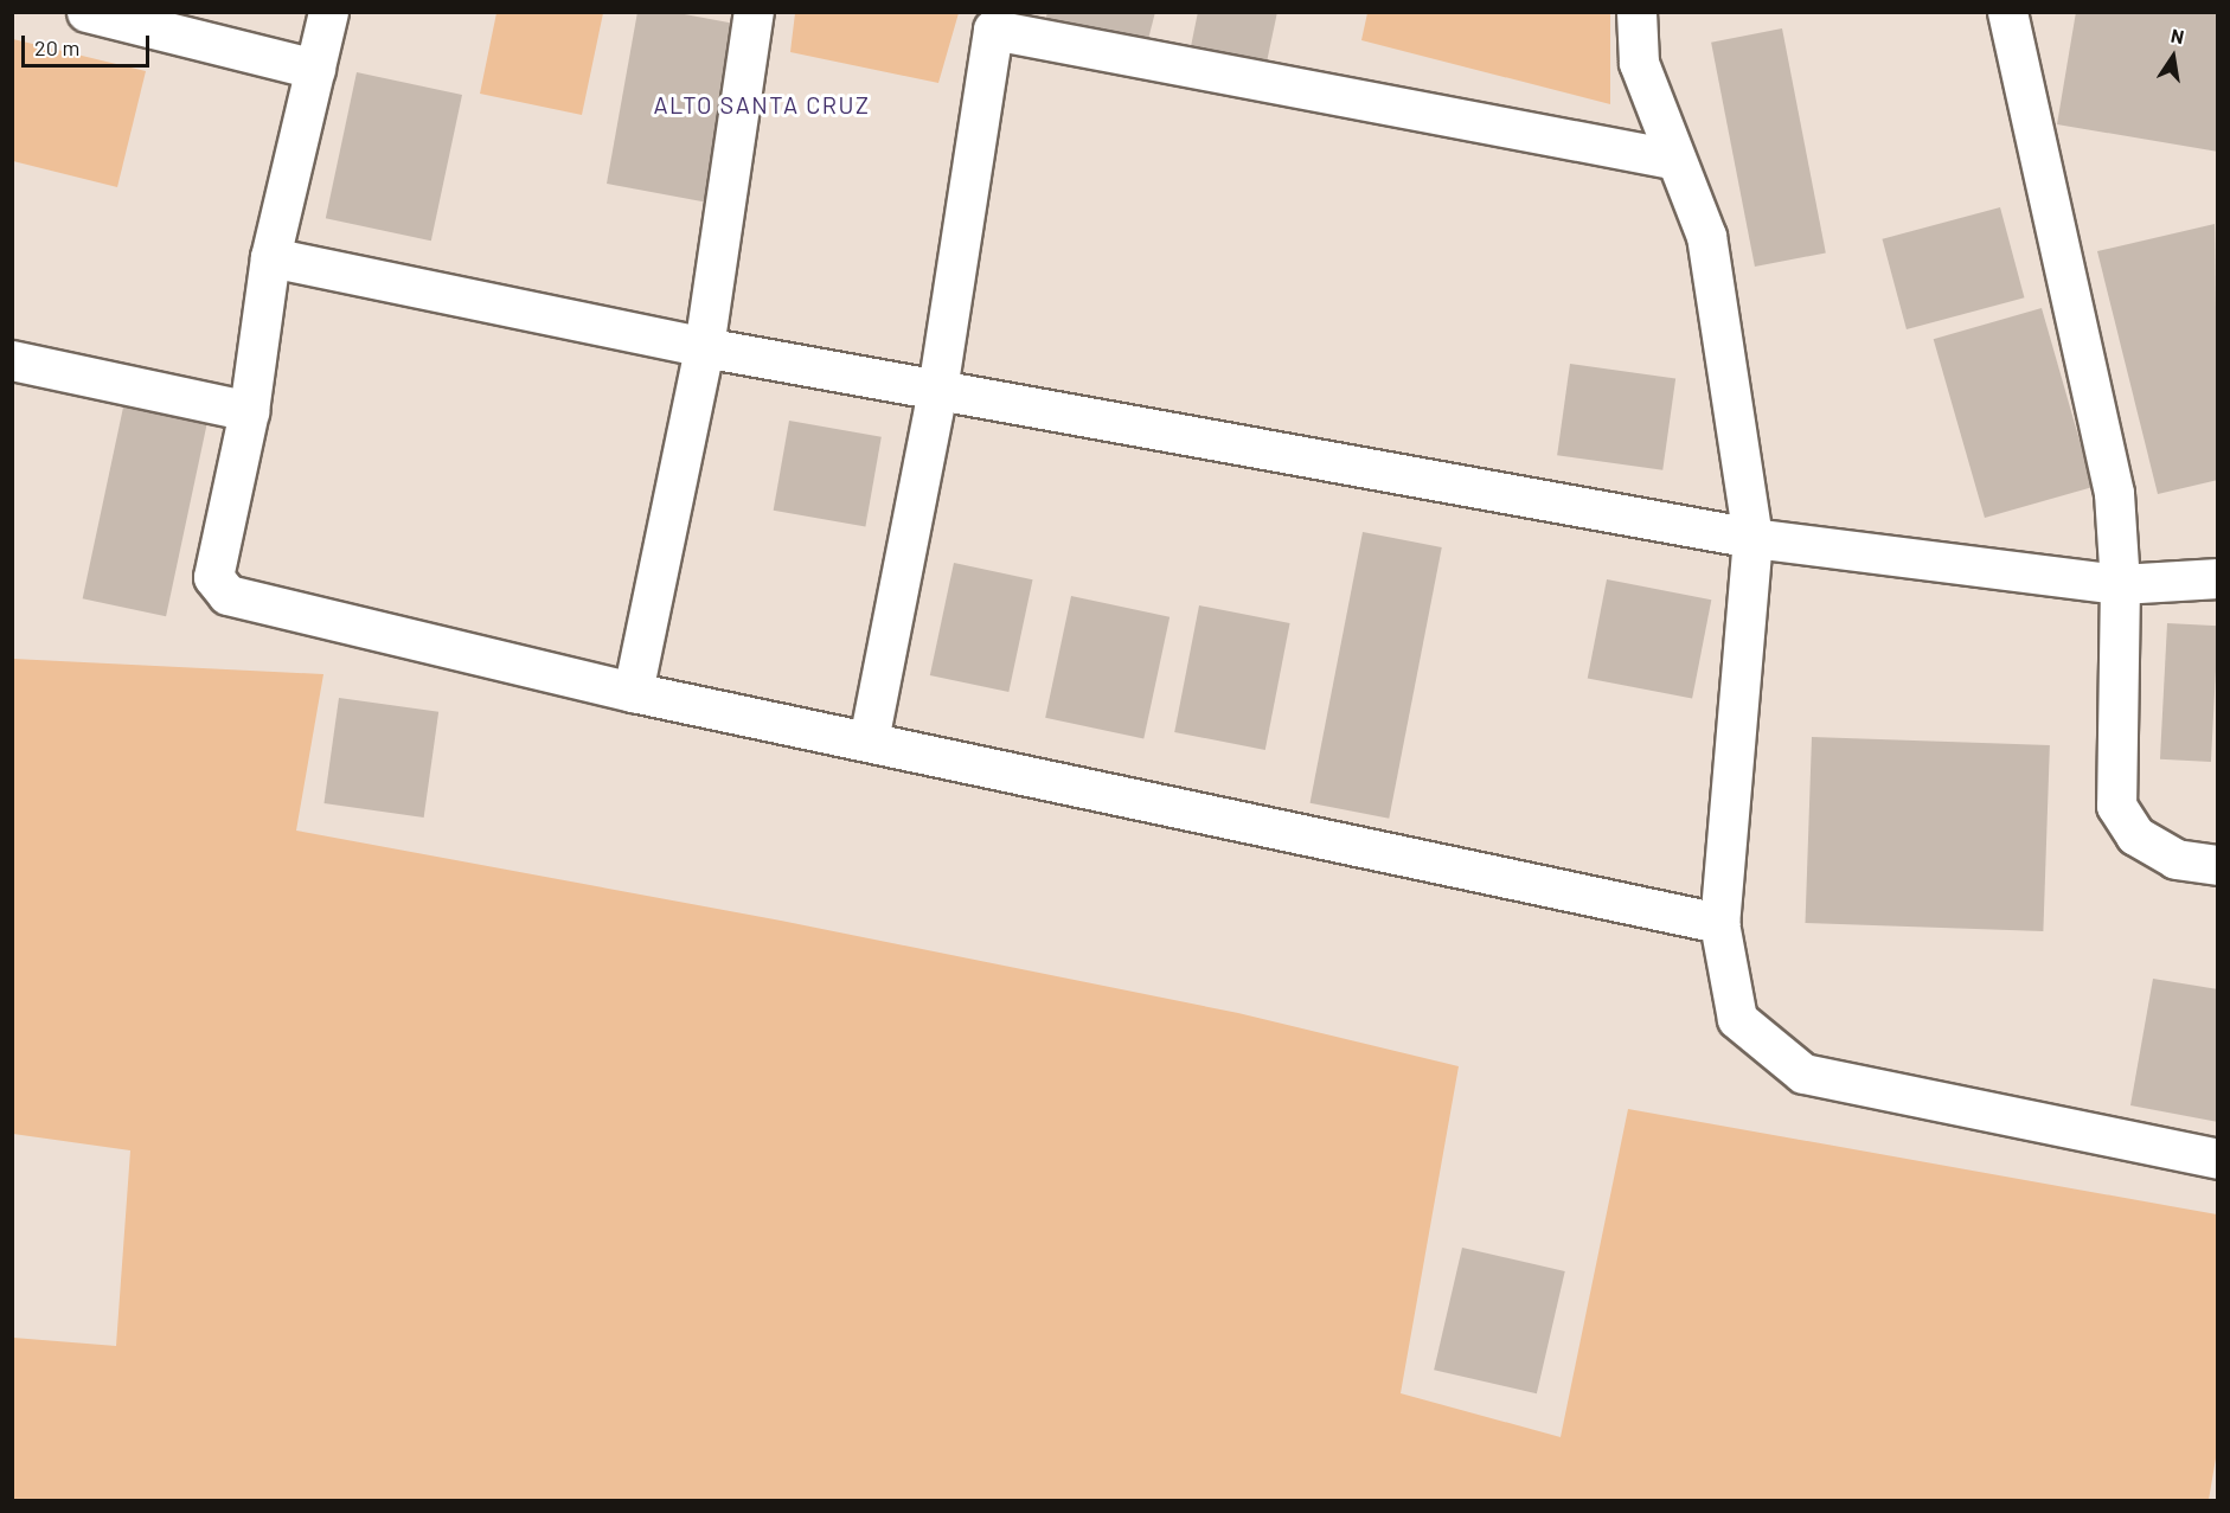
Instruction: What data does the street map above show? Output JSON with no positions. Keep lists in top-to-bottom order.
{
  "districts": ["ALTO SANTA CRUZ"],
  "scale_bar": "20 m",
  "north": "top"
}
